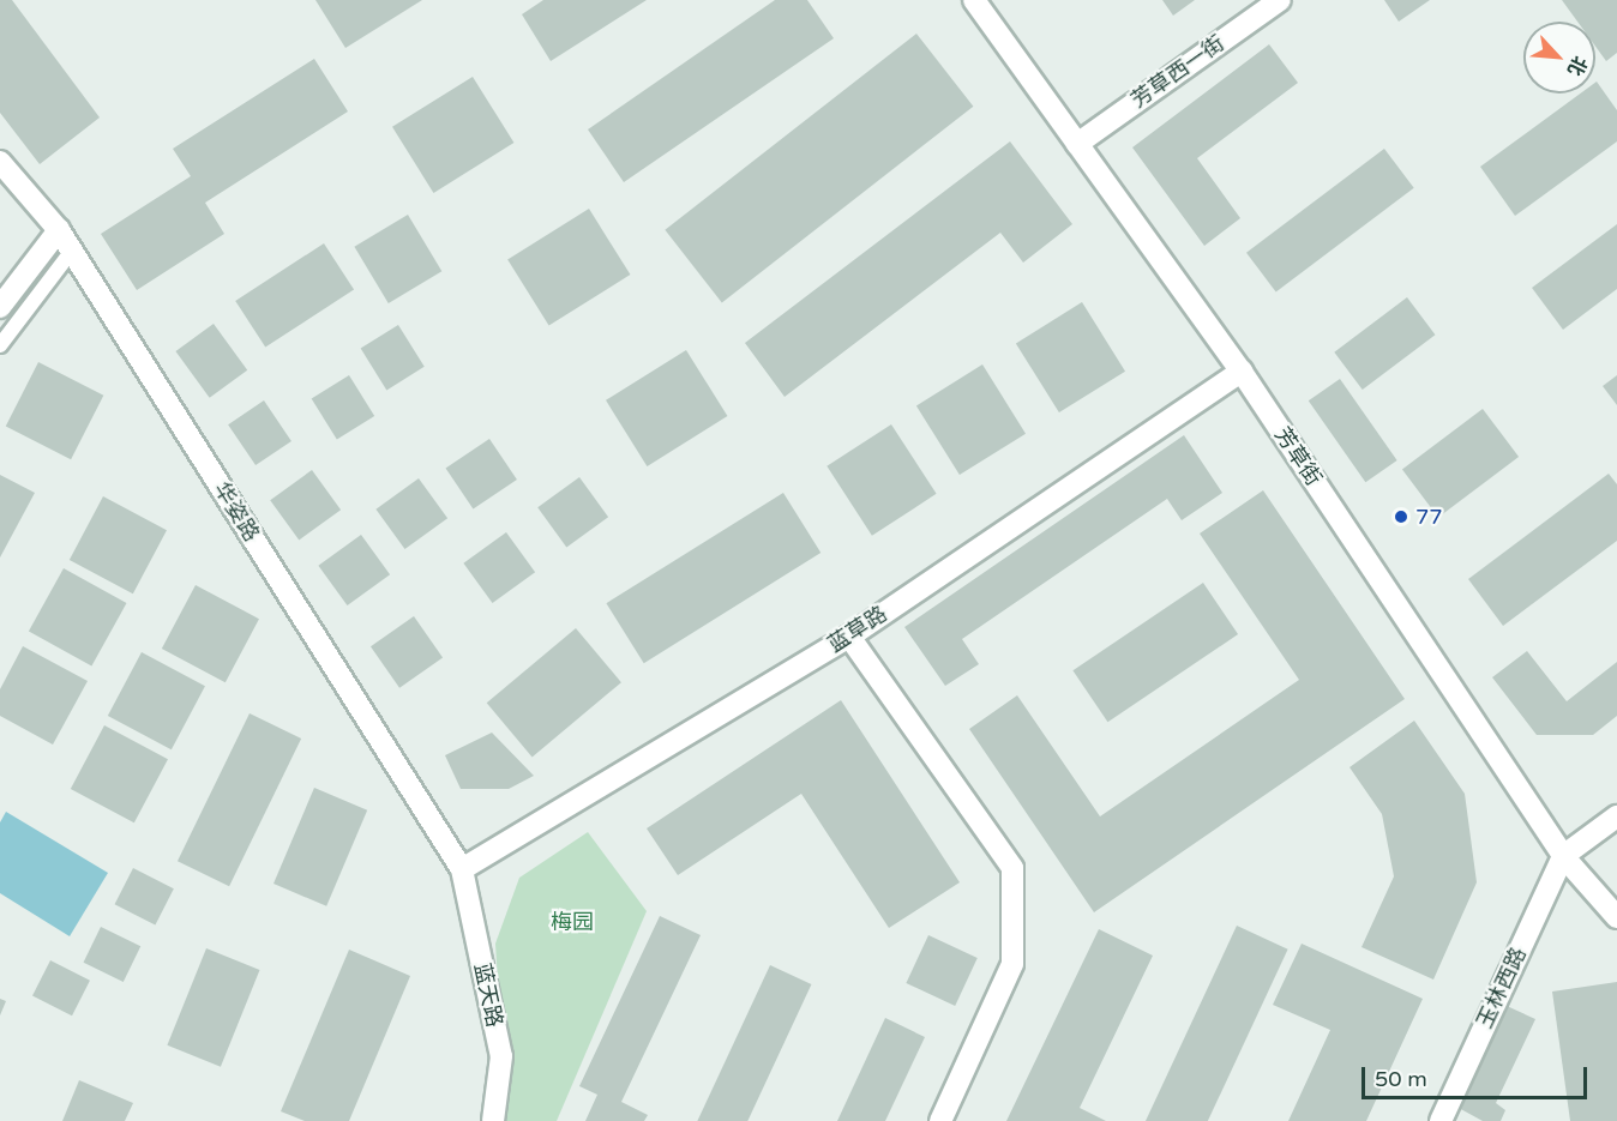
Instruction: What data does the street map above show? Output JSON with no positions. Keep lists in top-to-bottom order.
{
  "streets": {
    "street": [
      "芳草西一街",
      "芳草街",
      "华姿路",
      "蓝草路",
      "玉林西路",
      "蓝天路"
    ]
  },
  "crossings": [
    ["芳草西一街", "芳草街"],
    ["芳草街", "蓝草路"],
    ["芳草街", "玉林西路"],
    ["华姿路", "蓝草路"],
    ["华姿路", "蓝天路"],
    ["蓝草路", "蓝天路"]
  ],
  "parks": ["梅园"],
  "places": ["77"],
  "scale_bar": "50 m",
  "north": "bottom right"
}
